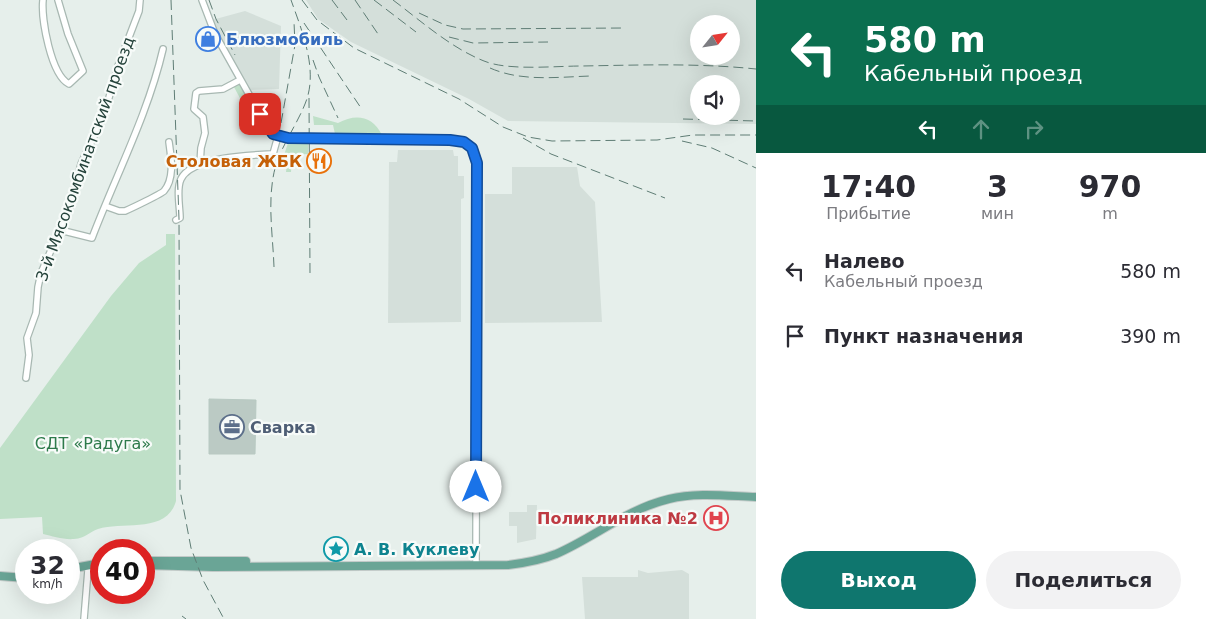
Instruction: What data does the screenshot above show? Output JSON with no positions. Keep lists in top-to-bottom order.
{
  "streets": {
    "street": ["3-й Мясокомбинатский проезд"]
  },
  "parks": ["СДТ «Радуга»"],
  "places": {
    "shop": ["Блюзмобиль"],
    "restaurant": ["Столовая ЖБК"],
    "office": ["Сварка"],
    "hospital": ["Поликлиника №2"],
    "place": ["А. В. Куклеву"]
  },
  "north": "top right",
  "page": {
    "turn": ["580 m", "Кабельный проезд"],
    "eta": [
      "17:40",
      "Прибытие",
      "3",
      "мин",
      "970",
      "m"
    ],
    "list": [
      {
        "name": "Налево",
        "note": "Кабельный проезд",
        "value": "580 m"
      },
      {
        "name": "Пункт назначения",
        "value": "390 m"
      }
    ],
    "speed": "32 km/h",
    "limit": "40",
    "buttons": ["Выход", "Поделиться"]
  }
}
